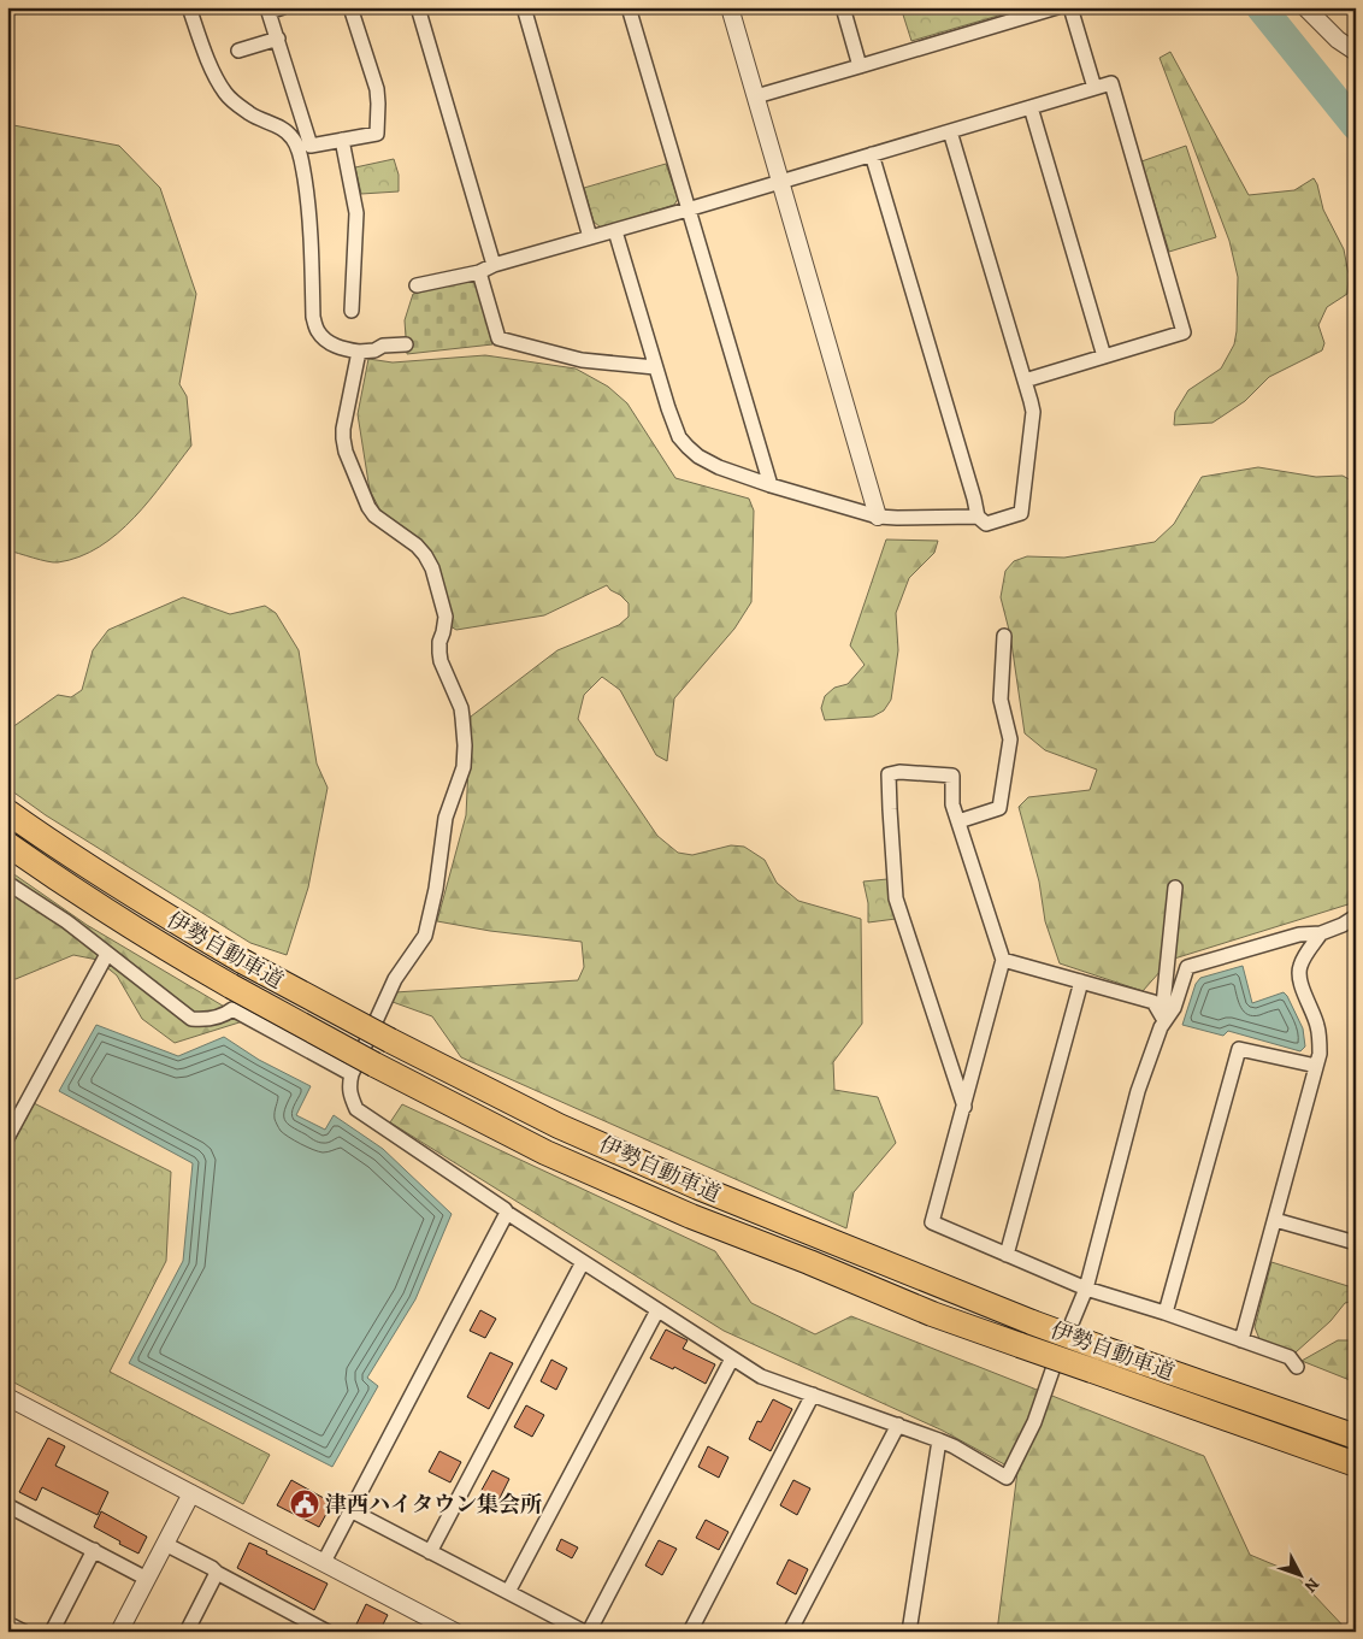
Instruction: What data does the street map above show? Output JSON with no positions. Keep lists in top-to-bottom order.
{
  "streets": {
    "highway": ["伊勢自動車道"]
  },
  "places": {
    "public building": ["津西ハイタウン集会所"]
  },
  "north": "bottom right"
}
